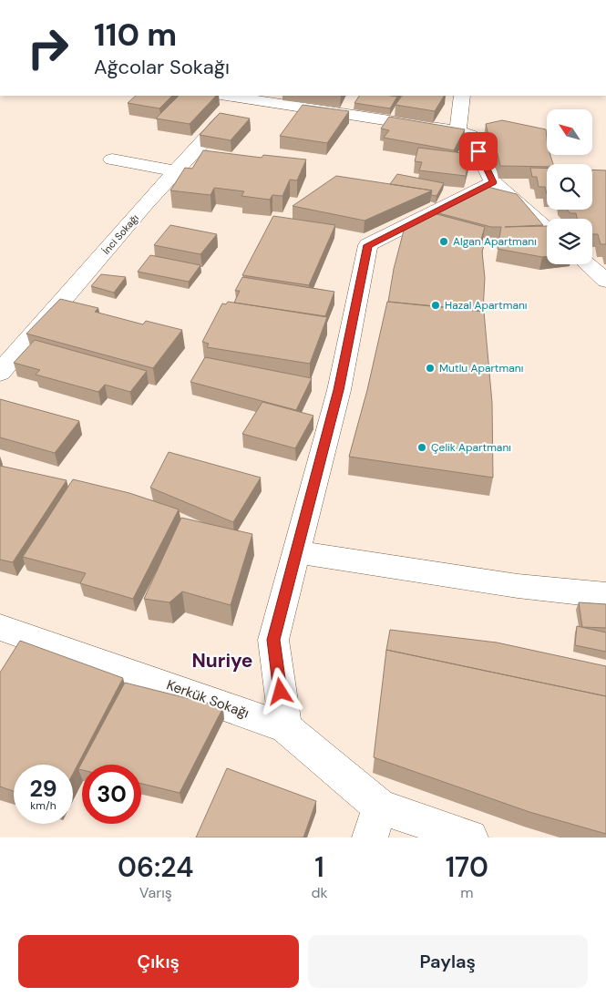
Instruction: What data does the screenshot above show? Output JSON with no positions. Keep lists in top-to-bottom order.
{
  "streets": {
    "street": ["İnci Sokağı", "Kerkük Sokağı"]
  },
  "districts": ["Nuriye"],
  "places": [
    "Algan Apartmanı",
    "Hazal Apartmanı",
    "Mutlu Apartmanı",
    "Çelik Apartmanı"
  ],
  "north": "top left",
  "page": {
    "turn": ["110 m", "Ağcolar Sokağı"],
    "speed": "29 km/h",
    "limit": "30",
    "eta": [
      "06:24",
      "Varış",
      "1",
      "dk",
      "170",
      "m"
    ],
    "buttons": ["Çıkış", "Paylaş"]
  }
}
